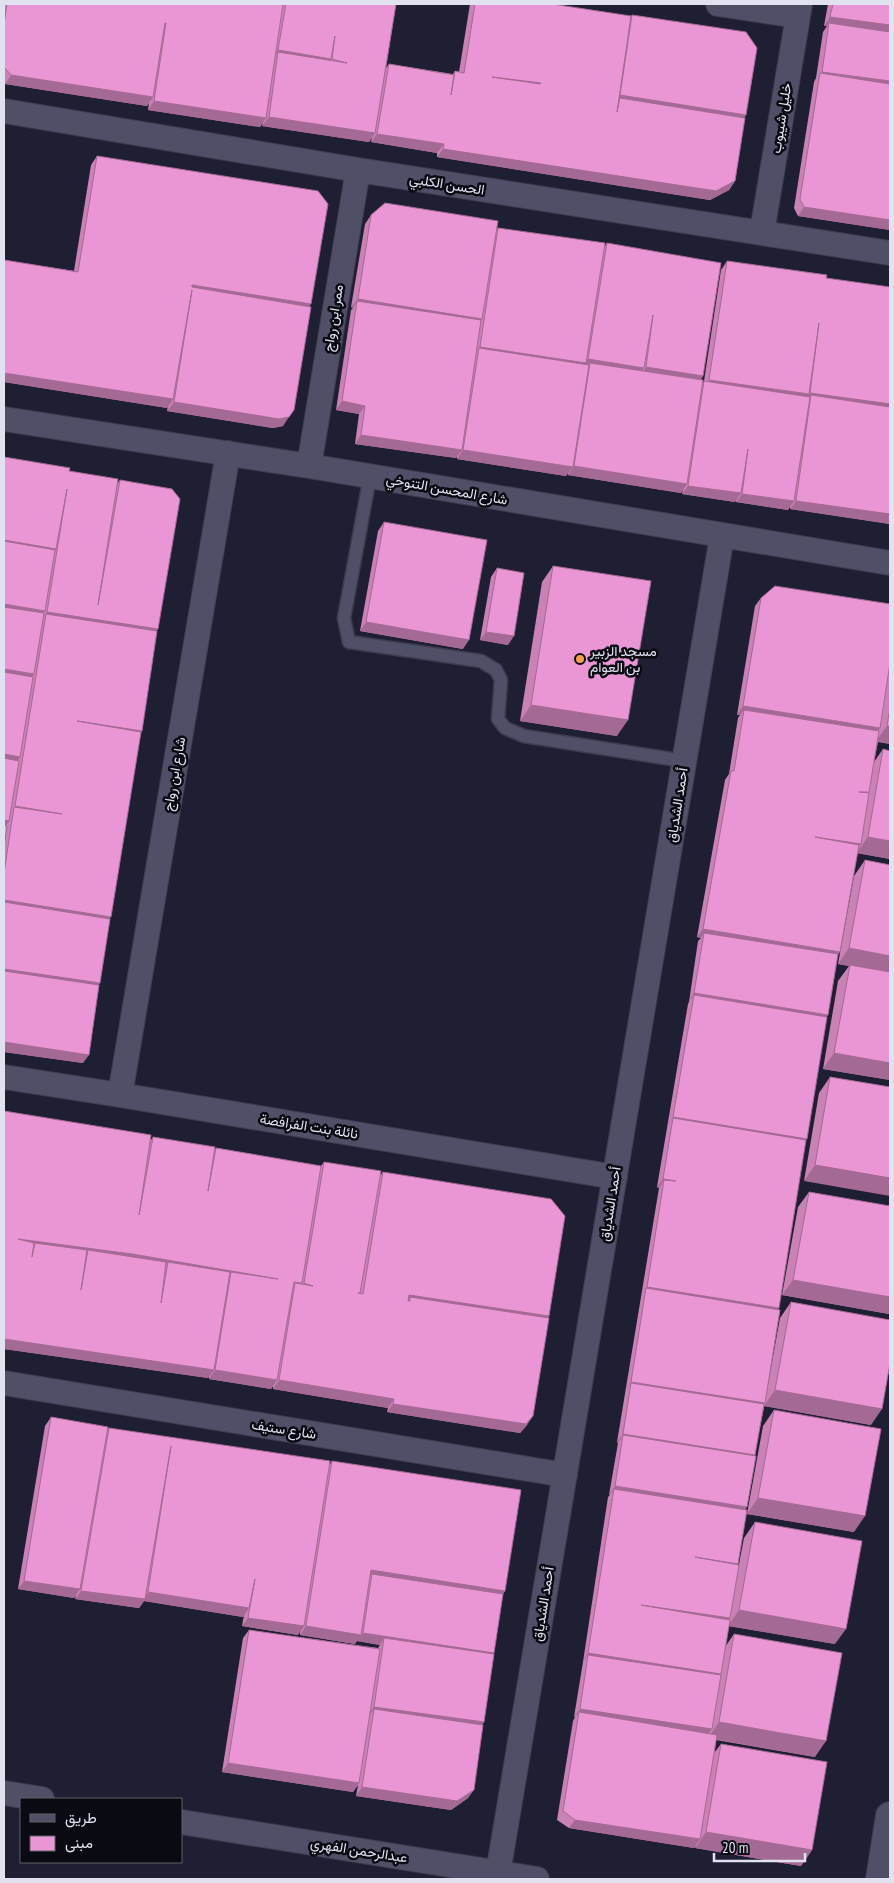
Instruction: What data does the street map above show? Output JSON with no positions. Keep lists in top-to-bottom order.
{
  "streets": {
    "street": [
      "خليل شيبوب",
      "الحسن الكلبي",
      "ممر ابن رواج",
      "شارع المحسن التنوخي",
      "شارع ابن رواج",
      "أحمد الشدياق",
      "نائلة بنت الفرافصة",
      "شارع ستيف",
      "عبدالرحمن الفهري"
    ]
  },
  "crossings": [
    ["خليل شيبوب", "الحسن الكلبي"],
    ["الحسن الكلبي", "ممر ابن رواج"],
    ["ممر ابن رواج", "شارع المحسن التنوخي"],
    ["شارع المحسن التنوخي", "شارع ابن رواج"],
    ["شارع المحسن التنوخي", "أحمد الشدياق"],
    ["شارع ابن رواج", "نائلة بنت الفرافصة"],
    ["أحمد الشدياق", "نائلة بنت الفرافصة"],
    ["أحمد الشدياق", "شارع ستيف"],
    ["أحمد الشدياق", "عبدالرحمن الفهري"]
  ],
  "places": ["مسجد الزبير بن العوام"],
  "legend": ["طريق", "مبنى"],
  "scale_bar": "20 m"
}
